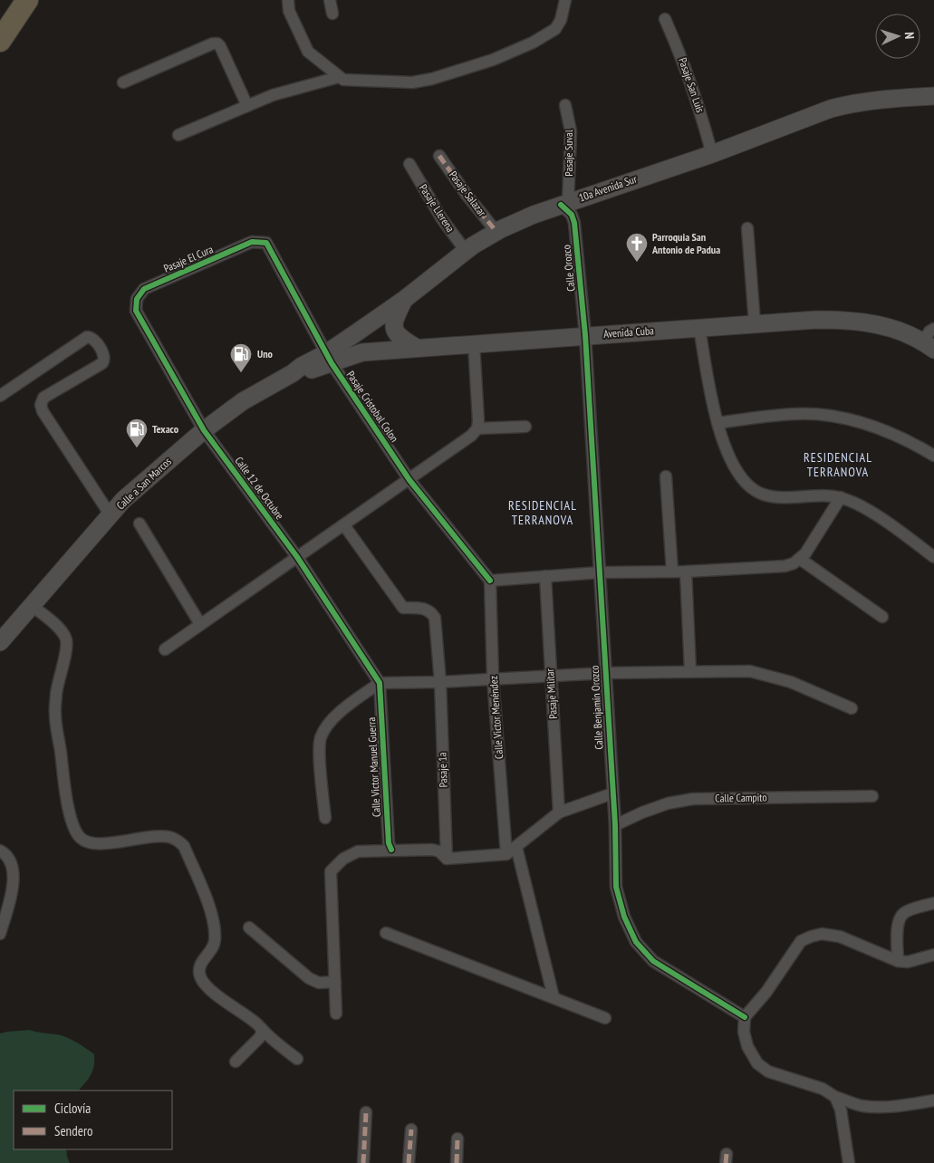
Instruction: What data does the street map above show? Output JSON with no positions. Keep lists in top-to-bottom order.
{
  "streets": {
    "main road": ["10a Avenida Sur", "Avenida Cuba", "Calle a San Marcos"],
    "street": [
      "Pasaje San Luis",
      "Pasaje Suval",
      "Pasaje Salazar",
      "Pasaje Llerena",
      "Pasaje El Cura",
      "Calle Orozco",
      "Pasaje Cristobal Colon",
      "Calle 12 de Octubre",
      "Pasaje Militar",
      "Calle Benjamín Orozco",
      "Calle Victor Menéndez",
      "Calle Victor Manuel Guerra",
      "Pasaje 1a",
      "Calle Campito"
    ]
  },
  "crossings": [
    ["Pasaje San Luis", "10a Avenida Sur"],
    ["Pasaje Suval", "10a Avenida Sur"],
    ["Pasaje Suval", "Calle Orozco"],
    ["10a Avenida Sur", "Pasaje Salazar"],
    ["10a Avenida Sur", "Pasaje Llerena"],
    ["10a Avenida Sur", "Calle Orozco"],
    ["10a Avenida Sur", "Avenida Cuba"],
    ["10a Avenida Sur", "Pasaje Cristobal Colon"],
    ["Pasaje El Cura", "Pasaje Cristobal Colon"],
    ["Pasaje El Cura", "Calle 12 de Octubre"],
    ["Calle Orozco", "Avenida Cuba"],
    ["Calle Orozco", "Calle Benjamín Orozco"],
    ["Avenida Cuba", "Pasaje Cristobal Colon"],
    ["Avenida Cuba", "Calle a San Marcos"],
    ["Avenida Cuba", "Calle Benjamín Orozco"],
    ["Pasaje Cristobal Colon", "Calle Victor Menéndez"],
    ["Calle a San Marcos", "Calle 12 de Octubre"],
    ["Calle 12 de Octubre", "Calle Victor Manuel Guerra"],
    ["Calle Benjamín Orozco", "Calle Campito"]
  ],
  "districts": ["RESIDENCIAL TERRANOVA", "RESIDENCIAL TERRANOVA"],
  "places": {
    "church": ["Parroquia San Antonio de Padua"],
    "fuel station": ["Uno", "Texaco"]
  },
  "legend": ["Ciclovía", "Sendero"],
  "north": "right"
}
